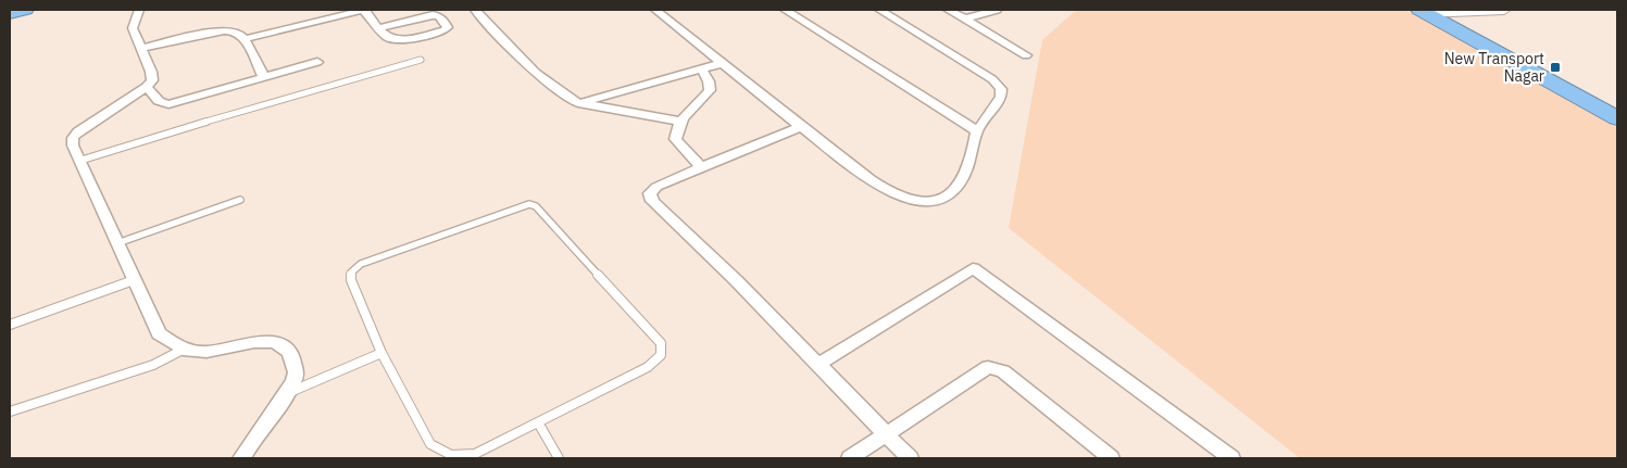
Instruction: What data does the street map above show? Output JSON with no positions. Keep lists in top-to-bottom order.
{
  "places": {
    "transit": ["New Transport Nagar"]
  }
}
